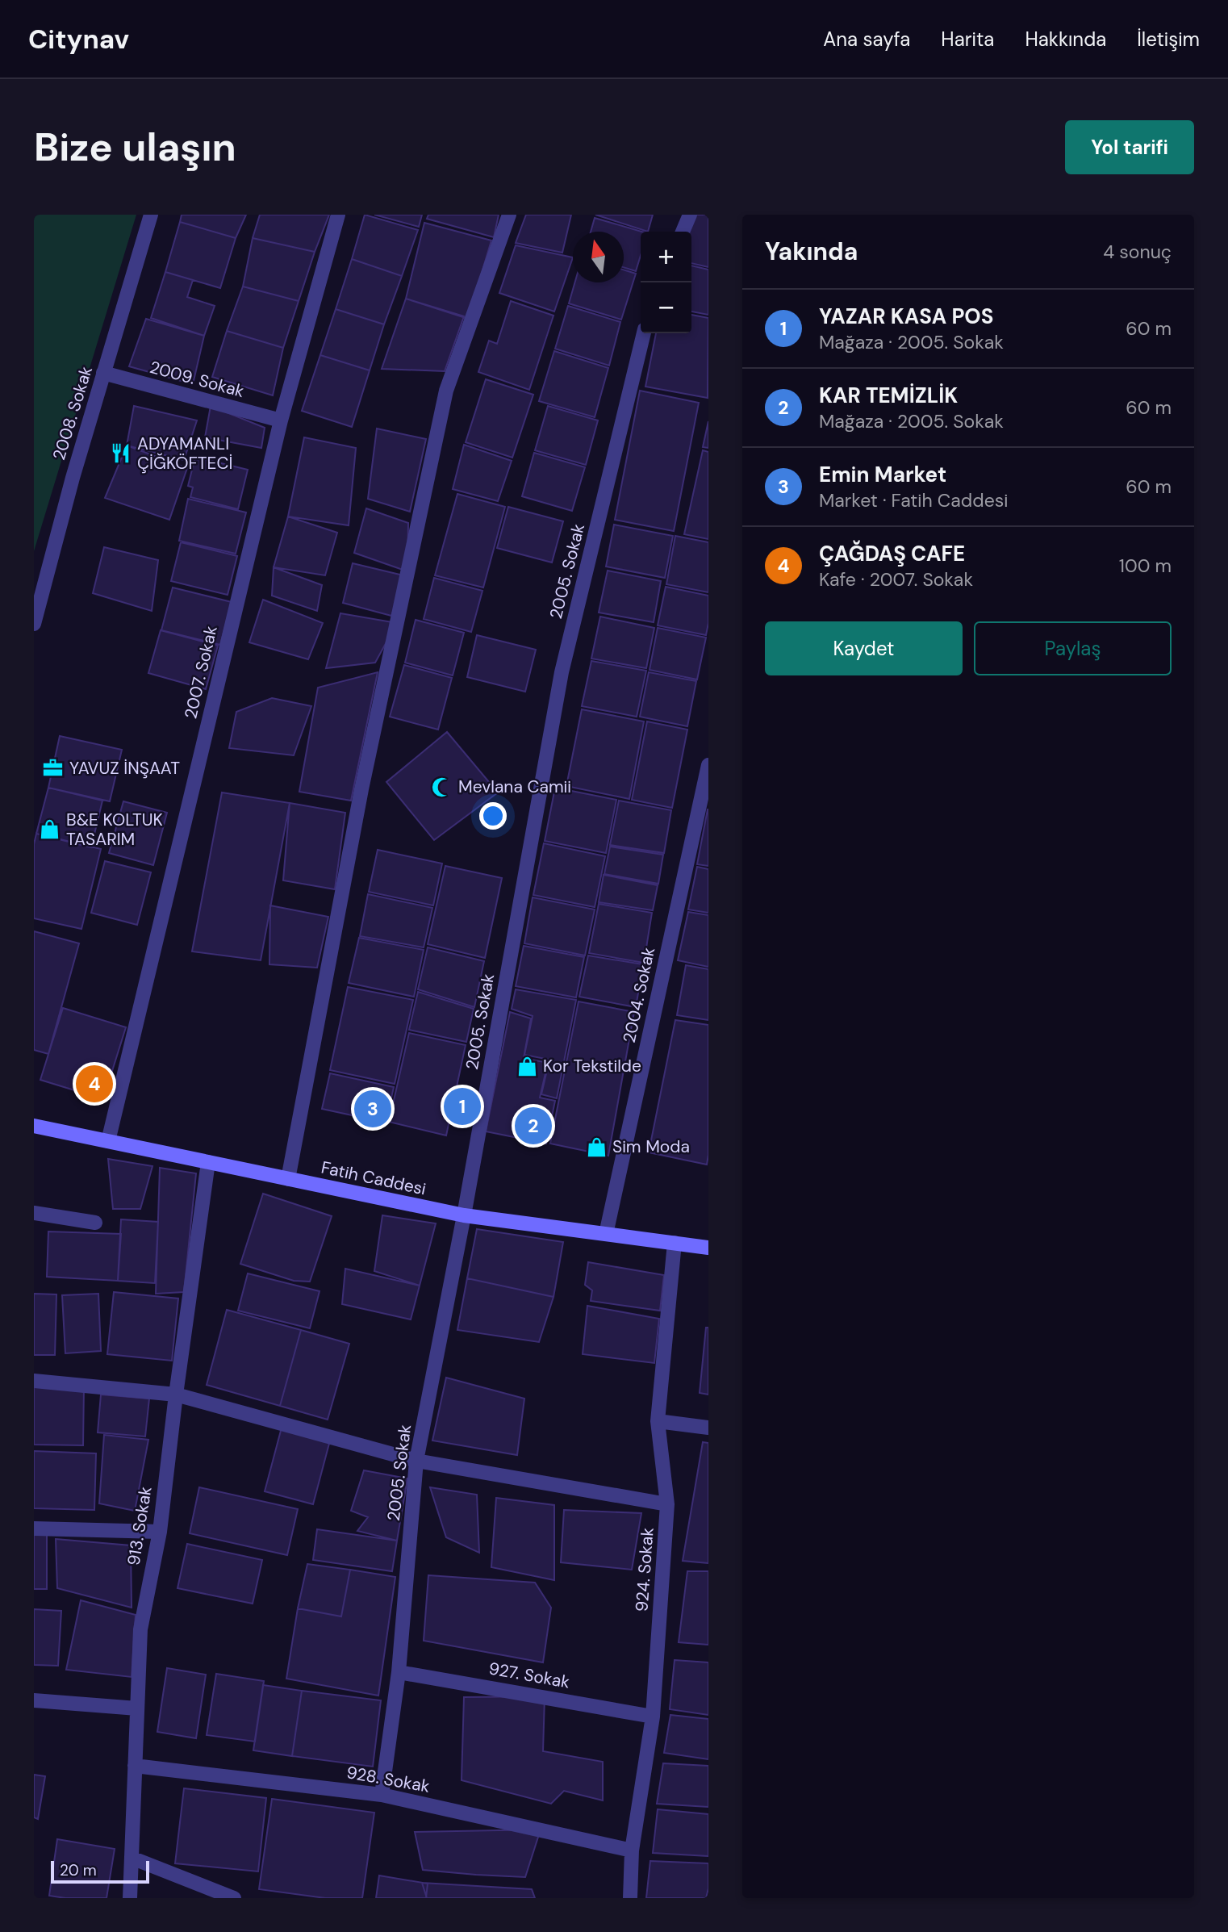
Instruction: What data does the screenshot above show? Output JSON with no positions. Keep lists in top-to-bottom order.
{
  "streets": {
    "main road": ["Fatih Caddesi"],
    "street": [
      "2009. Sokak",
      "2008. Sokak",
      "2005. Sokak",
      "2007. Sokak",
      "2004. Sokak",
      "913. Sokak",
      "924. Sokak",
      "927. Sokak",
      "928. Sokak"
    ]
  },
  "crossings": [
    ["2009. Sokak", "2008. Sokak"],
    ["2009. Sokak", "2007. Sokak"],
    ["2005. Sokak", "Fatih Caddesi"],
    ["2005. Sokak", "927. Sokak"],
    ["2005. Sokak", "928. Sokak"],
    ["2007. Sokak", "Fatih Caddesi"],
    ["2004. Sokak", "Fatih Caddesi"],
    ["Fatih Caddesi", "913. Sokak"],
    ["Fatih Caddesi", "924. Sokak"],
    ["913. Sokak", "928. Sokak"],
    ["924. Sokak", "927. Sokak"],
    ["924. Sokak", "928. Sokak"]
  ],
  "places": {
    "restaurant": ["ADYAMANLI ÇİĞKÖFTECİ"],
    "office": ["YAVUZ İNŞAAT"],
    "mosque": ["Mevlana Camii"],
    "shop": ["B&E KOLTUK TASARIM", "Kor Tekstilde", "Sim Moda"]
  },
  "scale_bar": "20 m",
  "north": "top",
  "page": {
    "header": "Citynav",
    "nav": [
      "Ana sayfa",
      "Harita",
      "Hakkında",
      "İletişim"
    ],
    "buttons": [
      "Yol tarifi",
      ["Kaydet", "Paylaş"]
    ],
    "title": "Bize ulaşın",
    "heading": ["Yakında", "4 sonuç"],
    "map_buttons": ["+", "−"],
    "list": [
      {
        "mark": "1",
        "name": "YAZAR KASA POS",
        "note": "Mağaza · 2005. Sokak",
        "value": "60 m"
      },
      {
        "mark": "2",
        "name": "KAR TEMİZLİK",
        "note": "Mağaza · 2005. Sokak",
        "value": "60 m"
      },
      {
        "mark": "3",
        "name": "Emin Market",
        "note": "Market · Fatih Caddesi",
        "value": "60 m"
      },
      {
        "mark": "4",
        "name": "ÇAĞDAŞ CAFE",
        "note": "Kafe · 2007. Sokak",
        "value": "100 m"
      }
    ],
    "pins": [
      "4",
      "1",
      "3",
      "2"
    ],
    "scale": "20 m"
  }
}
